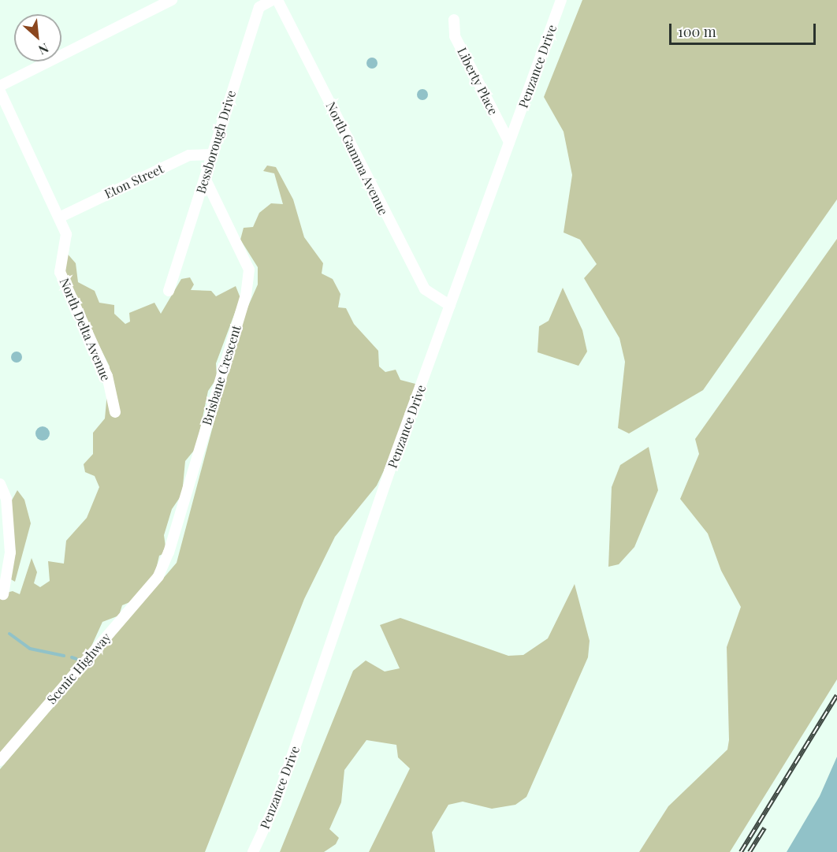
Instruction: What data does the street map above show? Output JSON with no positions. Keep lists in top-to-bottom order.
{
  "streets": {
    "street": [
      "Penzance Drive",
      "Liberty Place",
      "Bessborough Drive",
      "North Gamma Avenue",
      "Eton Street",
      "North Delta Avenue",
      "Brisbane Crescent",
      "Scenic Highway"
    ]
  },
  "crossings": [
    ["Penzance Drive", "Liberty Place"],
    ["Penzance Drive", "North Gamma Avenue"],
    ["Bessborough Drive", "Eton Street"],
    ["Bessborough Drive", "Brisbane Crescent"],
    ["Eton Street", "North Delta Avenue"],
    ["Brisbane Crescent", "Scenic Highway"]
  ],
  "scale_bar": "100 m",
  "north": "bottom right"
}
